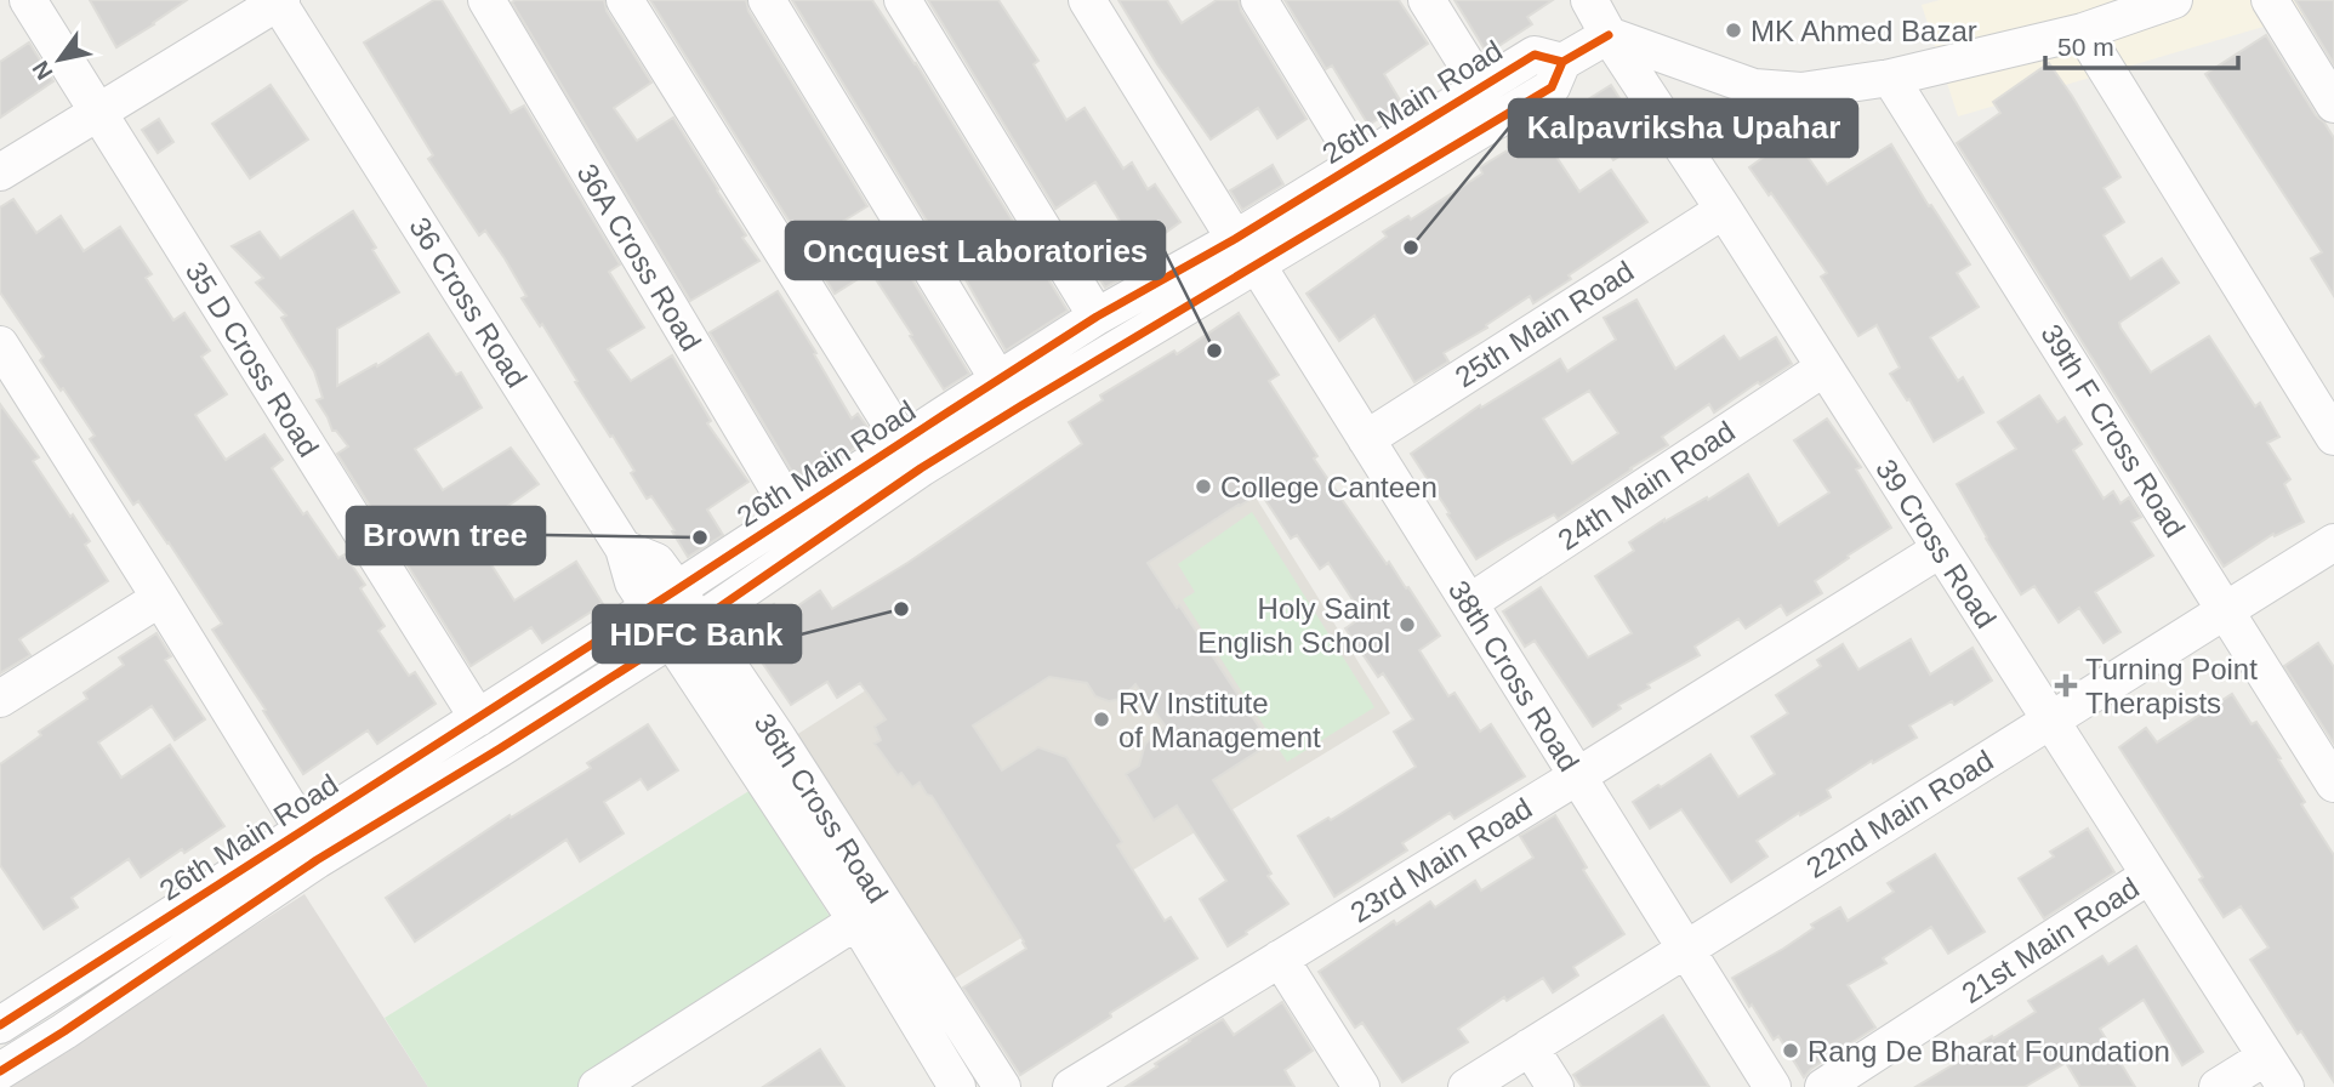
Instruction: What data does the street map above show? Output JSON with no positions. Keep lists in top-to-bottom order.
{
  "streets": {
    "street": [
      "26th Main Road",
      "36A Cross Road",
      "36 Cross Road",
      "25th Main Road",
      "35 D Cross Road",
      "39th F Cross Road",
      "24th Main Road",
      "39 Cross Road",
      "38th Cross Road",
      "36th Cross Road",
      "22nd Main Road",
      "23rd Main Road",
      "21st Main Road"
    ]
  },
  "crossings": [
    ["26th Main Road", "36A Cross Road"],
    ["26th Main Road", "36 Cross Road"],
    ["26th Main Road", "35 D Cross Road"],
    ["26th Main Road", "39 Cross Road"],
    ["26th Main Road", "38th Cross Road"],
    ["26th Main Road", "36th Cross Road"],
    ["36 Cross Road", "36th Cross Road"],
    ["25th Main Road", "39 Cross Road"],
    ["25th Main Road", "38th Cross Road"],
    ["39th F Cross Road", "22nd Main Road"],
    ["24th Main Road", "39 Cross Road"],
    ["24th Main Road", "38th Cross Road"],
    ["39 Cross Road", "22nd Main Road"],
    ["39 Cross Road", "23rd Main Road"],
    ["39 Cross Road", "21st Main Road"],
    ["38th Cross Road", "22nd Main Road"],
    ["38th Cross Road", "23rd Main Road"]
  ],
  "places": {
    "other": [
      "MK Ahmed Bazar",
      "Kalpavriksha Upahar",
      "Oncquest Laboratories",
      "College Canteen",
      "Brown tree",
      "HDFC Bank",
      "Holy Saint English School",
      "RV Institute of Management",
      "Rang De Bharat Foundation"
    ],
    "health": ["Turning Point Therapists"]
  },
  "scale_bar": "50 m",
  "north": "bottom left"
}
